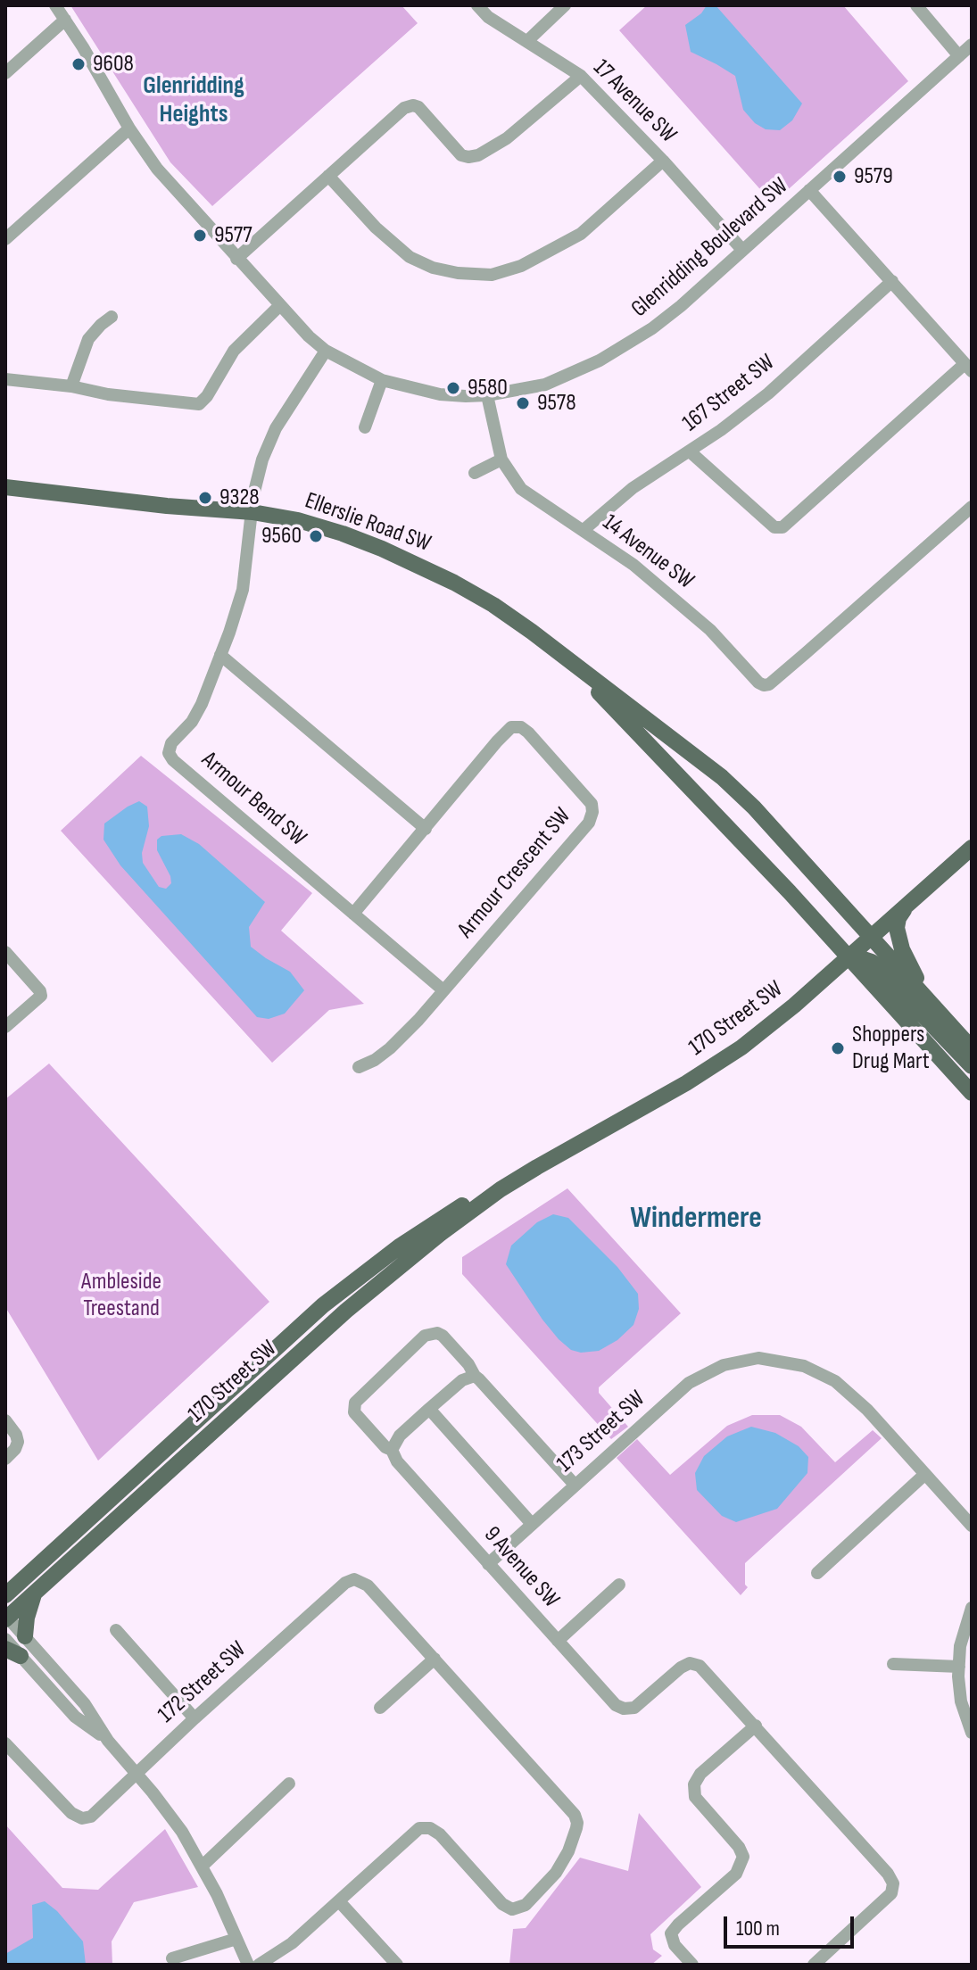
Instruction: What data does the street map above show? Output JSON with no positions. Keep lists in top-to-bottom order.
{
  "streets": {
    "main road": ["Ellerslie Road SW", "170 Street SW"],
    "street": [
      "17 Avenue SW",
      "Glenridding Boulevard SW",
      "167 Street SW",
      "14 Avenue SW",
      "Armour Bend SW",
      "Armour Crescent SW",
      "173 Street SW",
      "9 Avenue SW",
      "172 Street SW"
    ]
  },
  "crossings": [
    ["17 Avenue SW", "Glenridding Boulevard SW"],
    ["Glenridding Boulevard SW", "14 Avenue SW"],
    ["Glenridding Boulevard SW", "Armour Bend SW"],
    ["167 Street SW", "14 Avenue SW"],
    ["Ellerslie Road SW", "Armour Bend SW"],
    ["Ellerslie Road SW", "170 Street SW"],
    ["Armour Bend SW", "Armour Crescent SW"],
    ["173 Street SW", "9 Avenue SW"]
  ],
  "districts": ["Glenridding Heights", "Windermere"],
  "parks": ["Ambleside Treestand"],
  "places": [
    "9608",
    "9579",
    "9577",
    "9580",
    "9578",
    "9328",
    "9560",
    "Shoppers Drug Mart"
  ],
  "scale_bar": "100 m"
}
